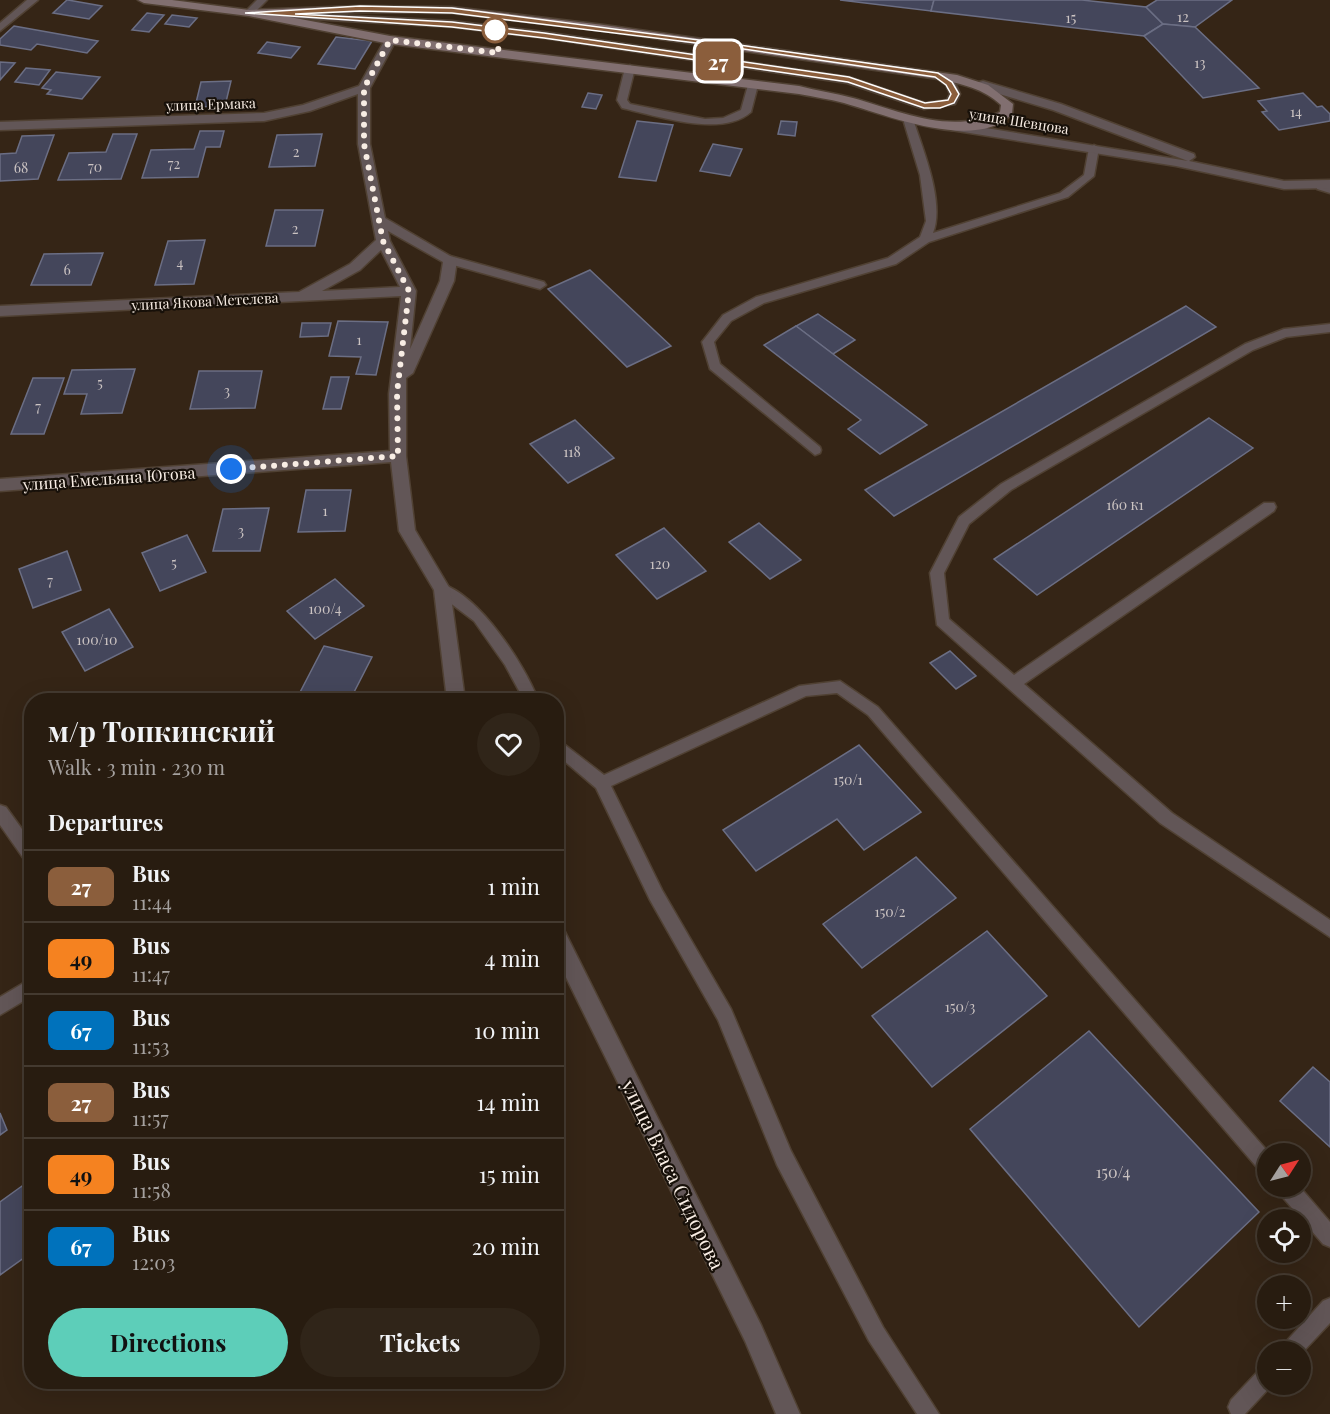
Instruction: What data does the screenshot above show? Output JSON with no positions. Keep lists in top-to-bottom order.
{
  "streets": {
    "main road": ["улица Шевцова"],
    "street": [
      "улица Ермака",
      "улица Якова Метелева",
      "улица Емельяна Югова",
      "улица Власа Сидорова"
    ]
  },
  "lines": ["bus line 27"],
  "house_numbers": [
    "12",
    "15",
    "13",
    "14",
    "2",
    "72",
    "70",
    "68",
    "2",
    "4",
    "6",
    "1",
    "5",
    "3",
    "7",
    "118",
    "160 к1",
    "1",
    "3",
    "5",
    "120",
    "7",
    "100/4",
    "100/10",
    "150/1",
    "150/2",
    "150/3",
    "150/4"
  ],
  "north": "top right",
  "page": {
    "on_map": "27",
    "heading": [
      ["м/р Топкинский", "Walk · 3 min · 230 m"],
      "Departures"
    ],
    "list": [
      {
        "mark": "27",
        "name": "Bus",
        "note": "11:44",
        "value": "1 min"
      },
      {
        "mark": "49",
        "name": "Bus",
        "note": "11:47",
        "value": "4 min"
      },
      {
        "mark": "67",
        "name": "Bus",
        "note": "11:53",
        "value": "10 min"
      },
      {
        "mark": "27",
        "name": "Bus",
        "note": "11:57",
        "value": "14 min"
      },
      {
        "mark": "49",
        "name": "Bus",
        "note": "11:58",
        "value": "15 min"
      },
      {
        "mark": "67",
        "name": "Bus",
        "note": "12:03",
        "value": "20 min"
      }
    ],
    "map_buttons": ["+", "−"],
    "buttons": ["Directions", "Tickets"]
  }
}
